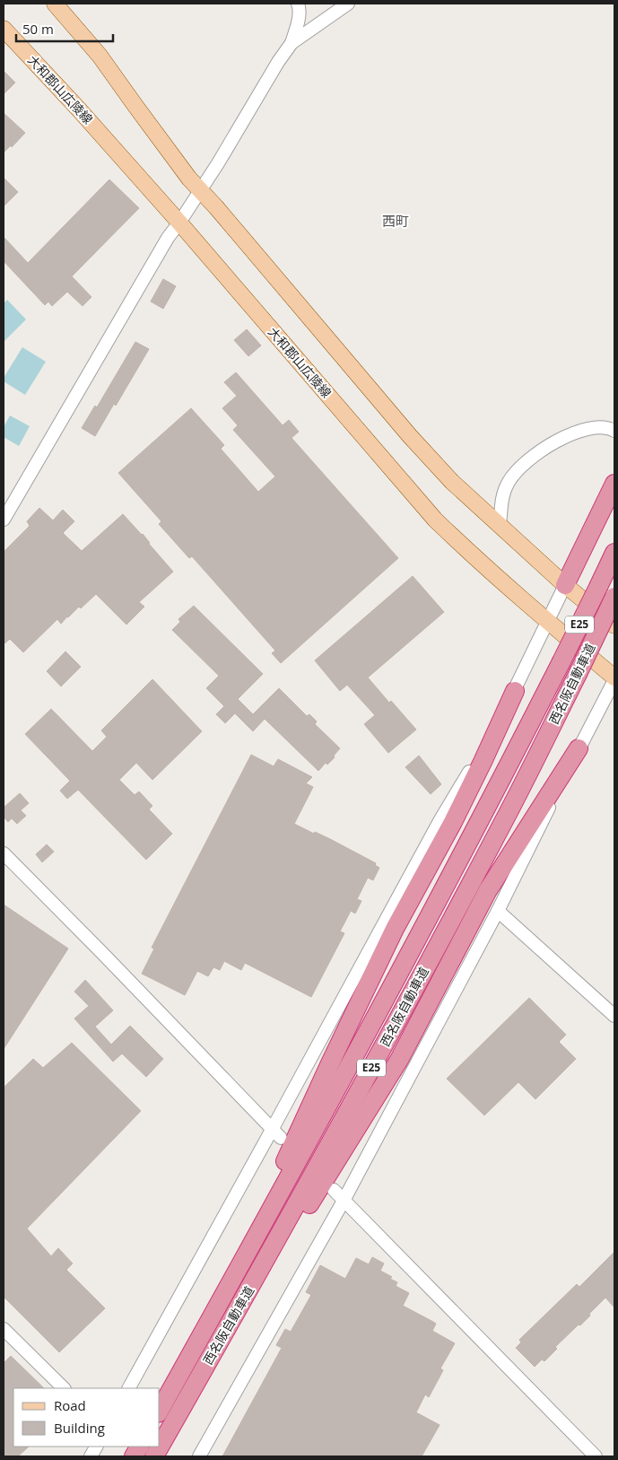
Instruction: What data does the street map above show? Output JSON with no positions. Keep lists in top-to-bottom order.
{
  "streets": {
    "highway": ["E25", "西名阪自動車道"],
    "main road": ["大和郡山広陵線"]
  },
  "districts": ["西町"],
  "legend": ["Road", "Building"],
  "scale_bar": "50 m"
}
